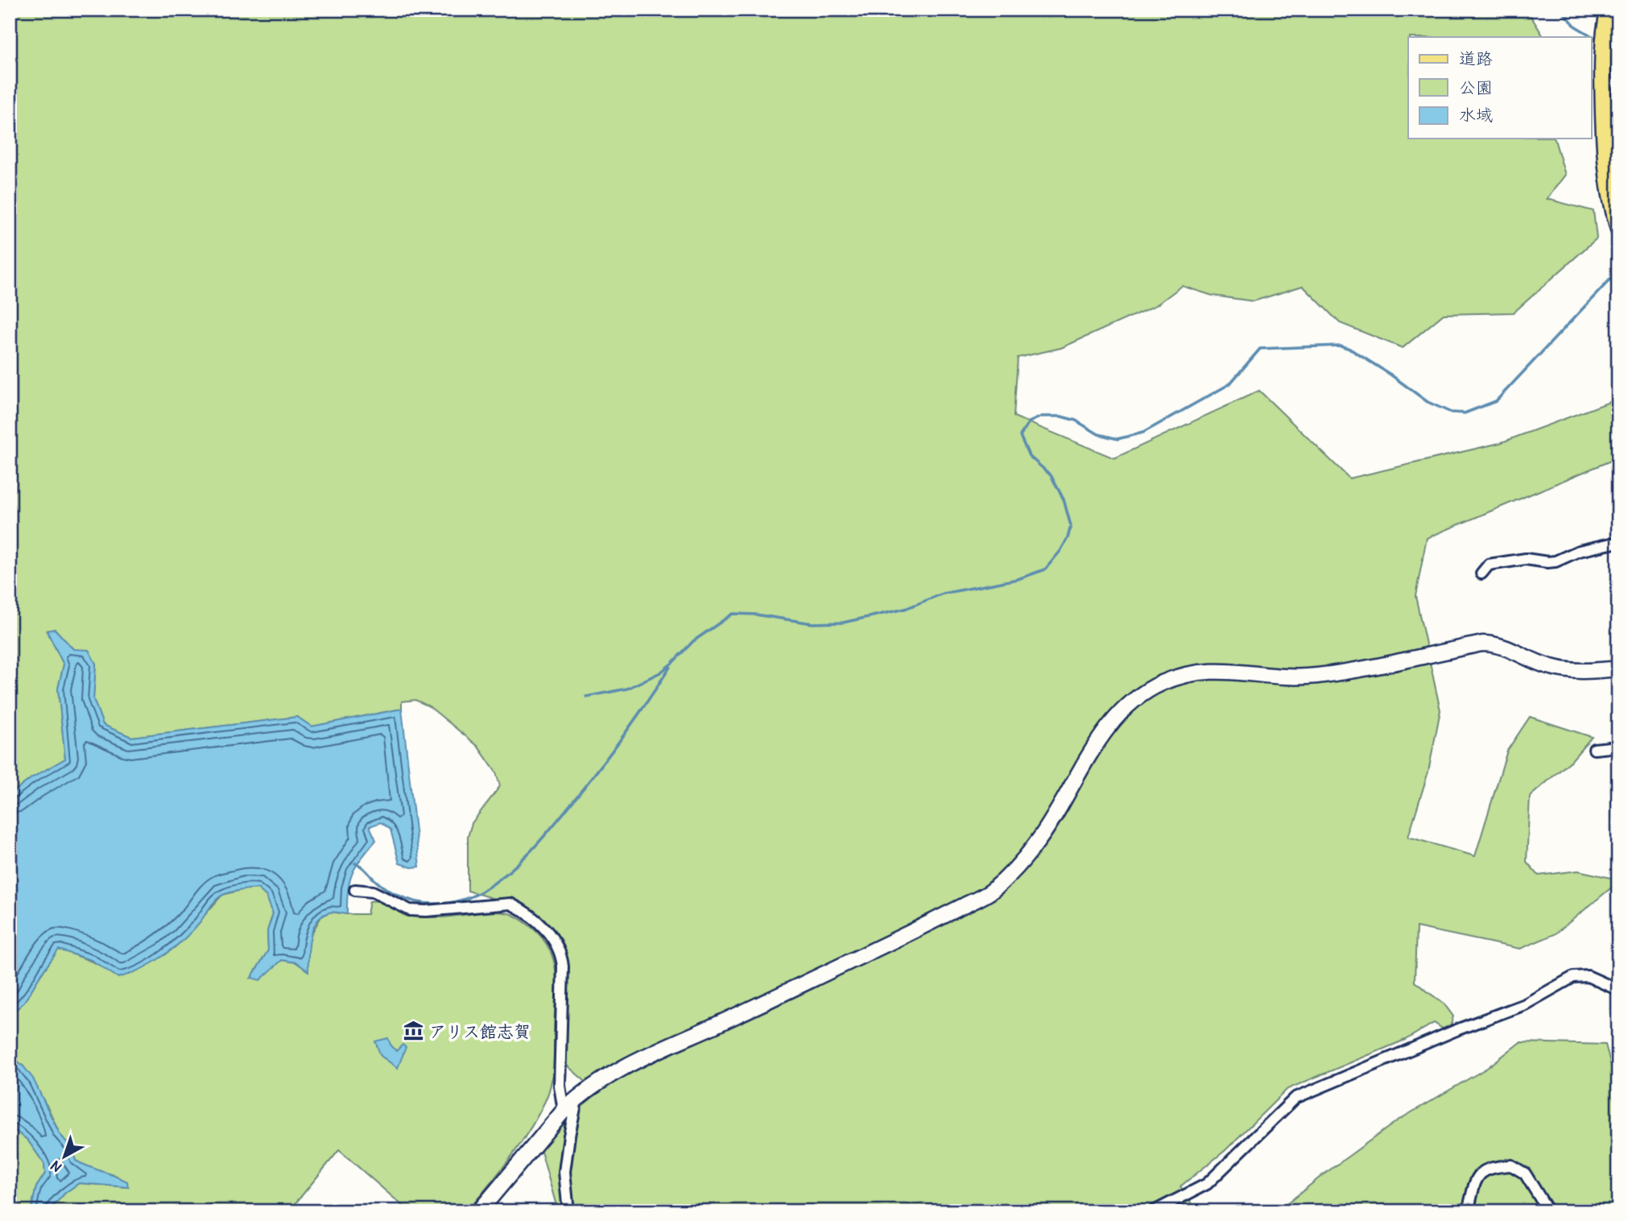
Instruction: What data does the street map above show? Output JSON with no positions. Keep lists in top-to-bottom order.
{
  "places": {
    "museum": ["アリス館志賀"]
  },
  "legend": ["道路", "公園", "水域"],
  "north": "bottom left"
}
